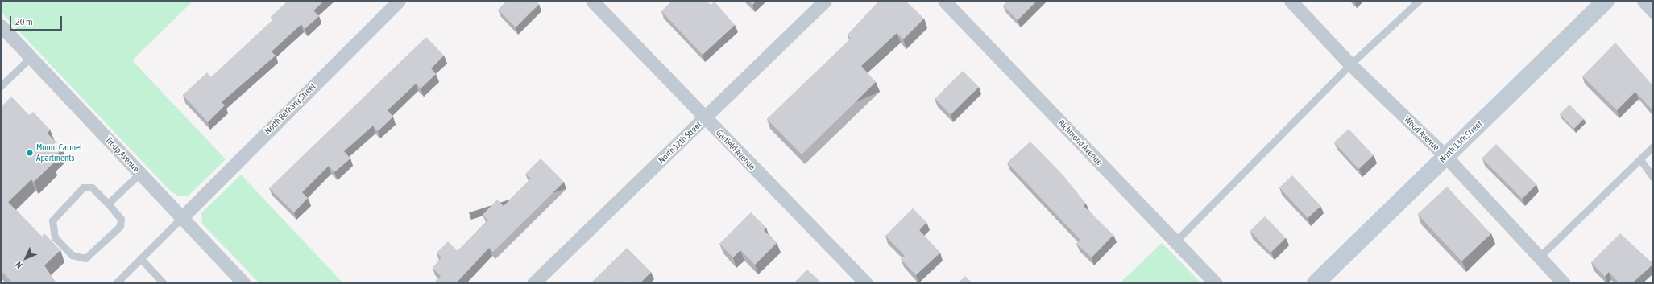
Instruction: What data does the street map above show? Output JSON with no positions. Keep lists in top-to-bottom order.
{
  "streets": {
    "street": [
      "North Bethany Street",
      "Wood Avenue",
      "North 13th Street",
      "North 12th Street",
      "Richmond Avenue",
      "Garfield Avenue",
      "Troup Avenue"
    ]
  },
  "crossings": [
    ["North Bethany Street", "Troup Avenue"],
    ["Wood Avenue", "North 13th Street"],
    ["North 12th Street", "Garfield Avenue"]
  ],
  "places": ["Mount Carmel Apartments"],
  "scale_bar": "20 m",
  "north": "bottom left"
}
